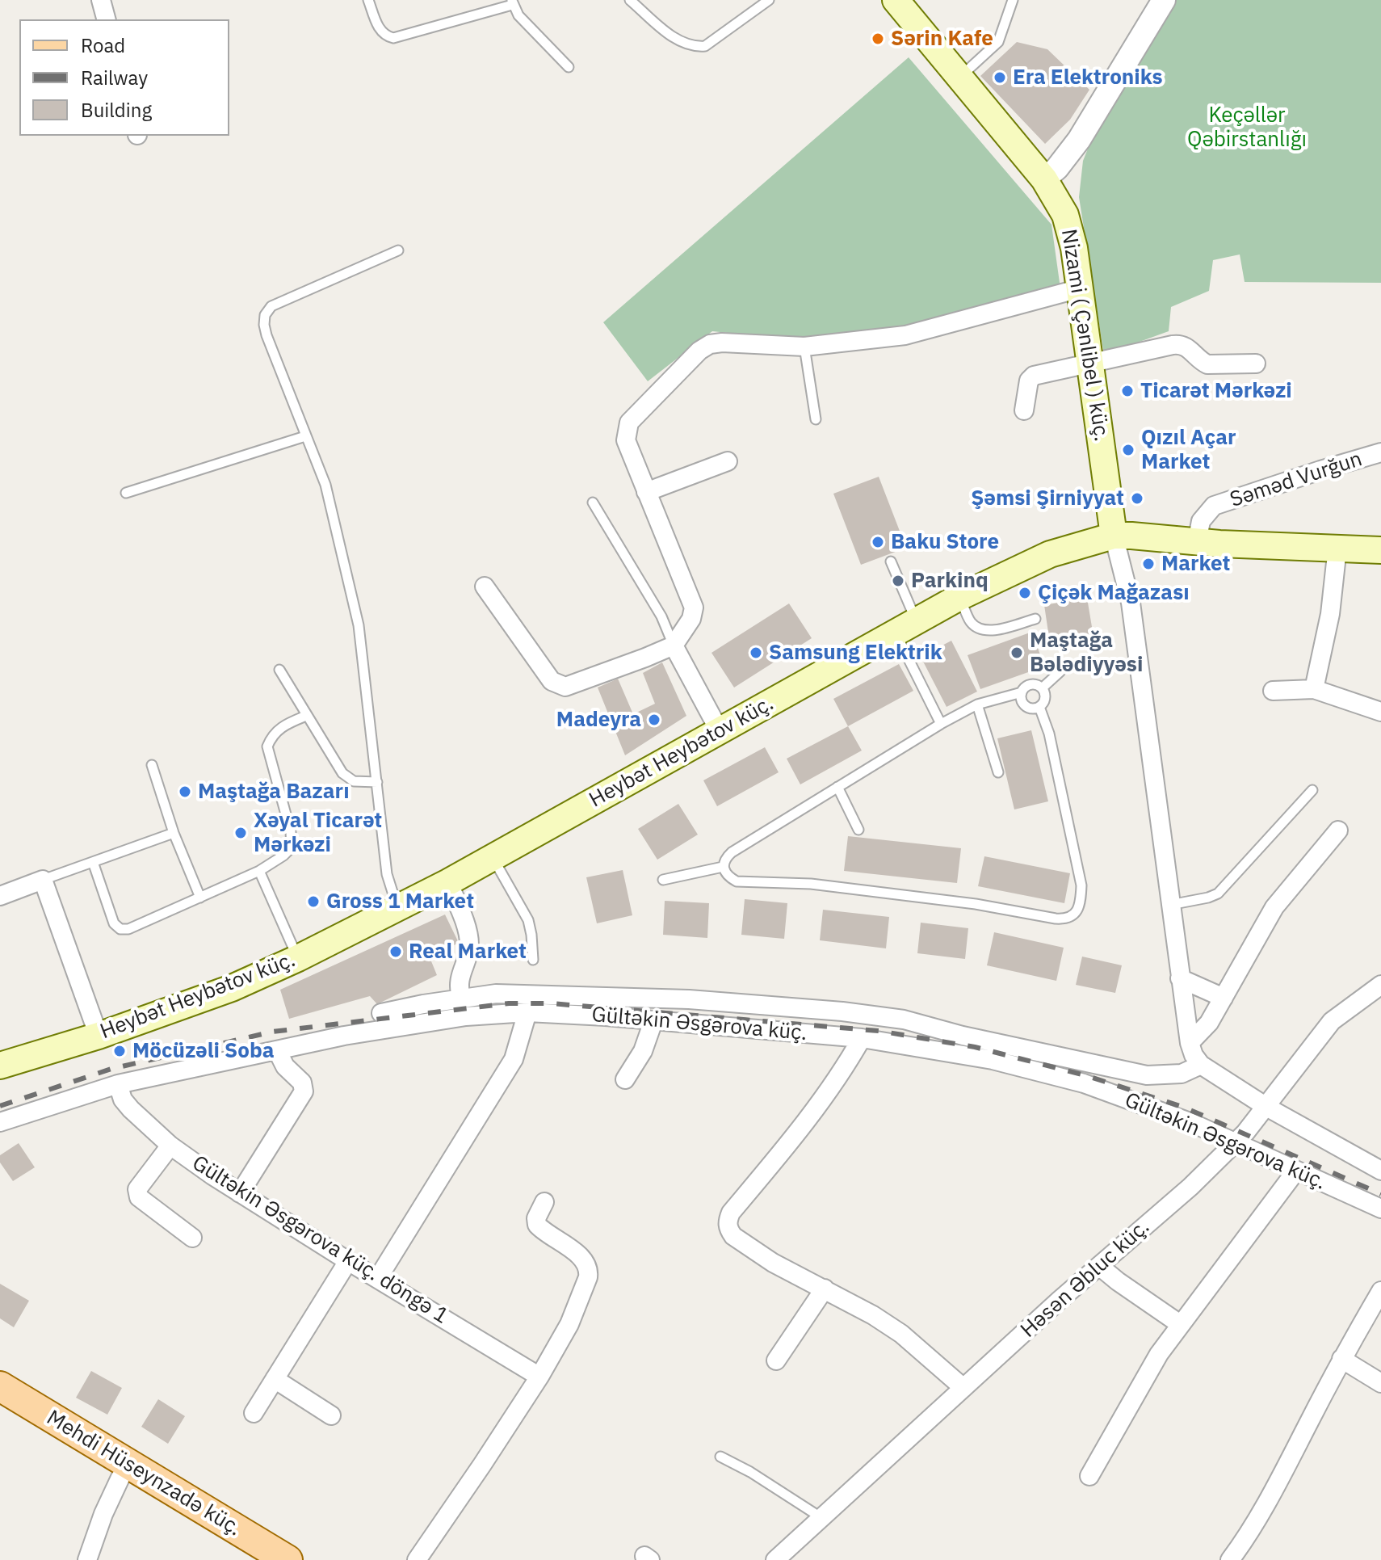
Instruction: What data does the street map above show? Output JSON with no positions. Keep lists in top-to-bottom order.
{
  "streets": {
    "main road": ["Nizami ( Çənlibel ) küç.", "Heybət Heybətov küç.", "Mehdi Hüseynzadə küç."],
    "street": [
      "Səməd Vurğun",
      "Gültəkin Əsgərova küç.",
      "Gültəkin Əsgərova küç. döngə 1",
      "Həsən Əbluc küç."
    ]
  },
  "crossings": [
    ["Nizami ( Çənlibel ) küç.", "Heybət Heybətov küç."],
    ["Səməd Vurğun", "Heybət Heybətov küç."],
    ["Gültəkin Əsgərova küç.", "Gültəkin Əsgərova küç. döngə 1"],
    ["Gültəkin Əsgərova küç.", "Həsən Əbluc küç."]
  ],
  "parks": ["Keçəllər Qəbirstanlığı"],
  "places": [
    "Sərin Kafe",
    "Era Elektroniks",
    "Ticarət Mərkəzi",
    "Qızıl Açar Market",
    "Şəmsi Şirniyyat",
    "Baku Store",
    "Market",
    "Parkinq",
    "Çiçək Mağazası",
    "Samsung Elektrik",
    "Maştağa Bələdiyyəsi",
    "Madeyra",
    "Maştağa Bazarı",
    "Xəyal Ticarət Mərkəzi",
    "Gross 1 Market",
    "Real Market",
    "Möcüzəli Soba"
  ],
  "legend": ["Road", "Railway", "Building"]
}
